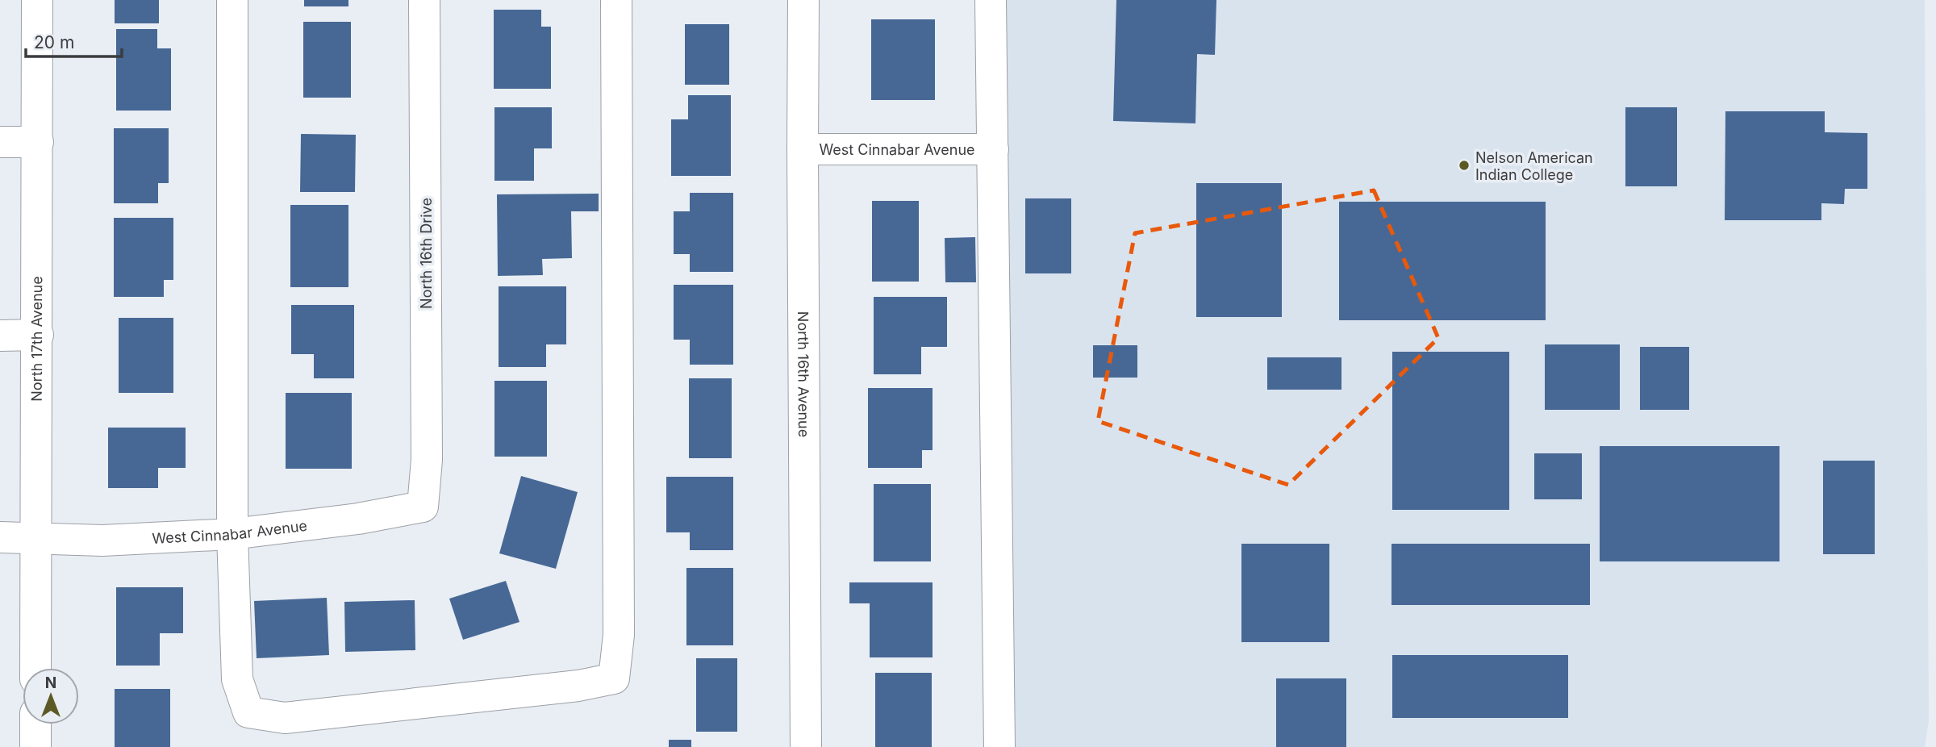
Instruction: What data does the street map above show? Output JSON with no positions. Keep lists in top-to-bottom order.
{
  "streets": {
    "street": [
      "West Cinnabar Avenue",
      "North 16th Drive",
      "North 17th Avenue",
      "North 16th Avenue"
    ]
  },
  "crossings": [
    ["West Cinnabar Avenue", "North 16th Drive"],
    ["West Cinnabar Avenue", "North 17th Avenue"],
    ["West Cinnabar Avenue", "North 16th Avenue"]
  ],
  "places": ["Nelson American Indian College"],
  "scale_bar": "20 m",
  "north": "top"
}
